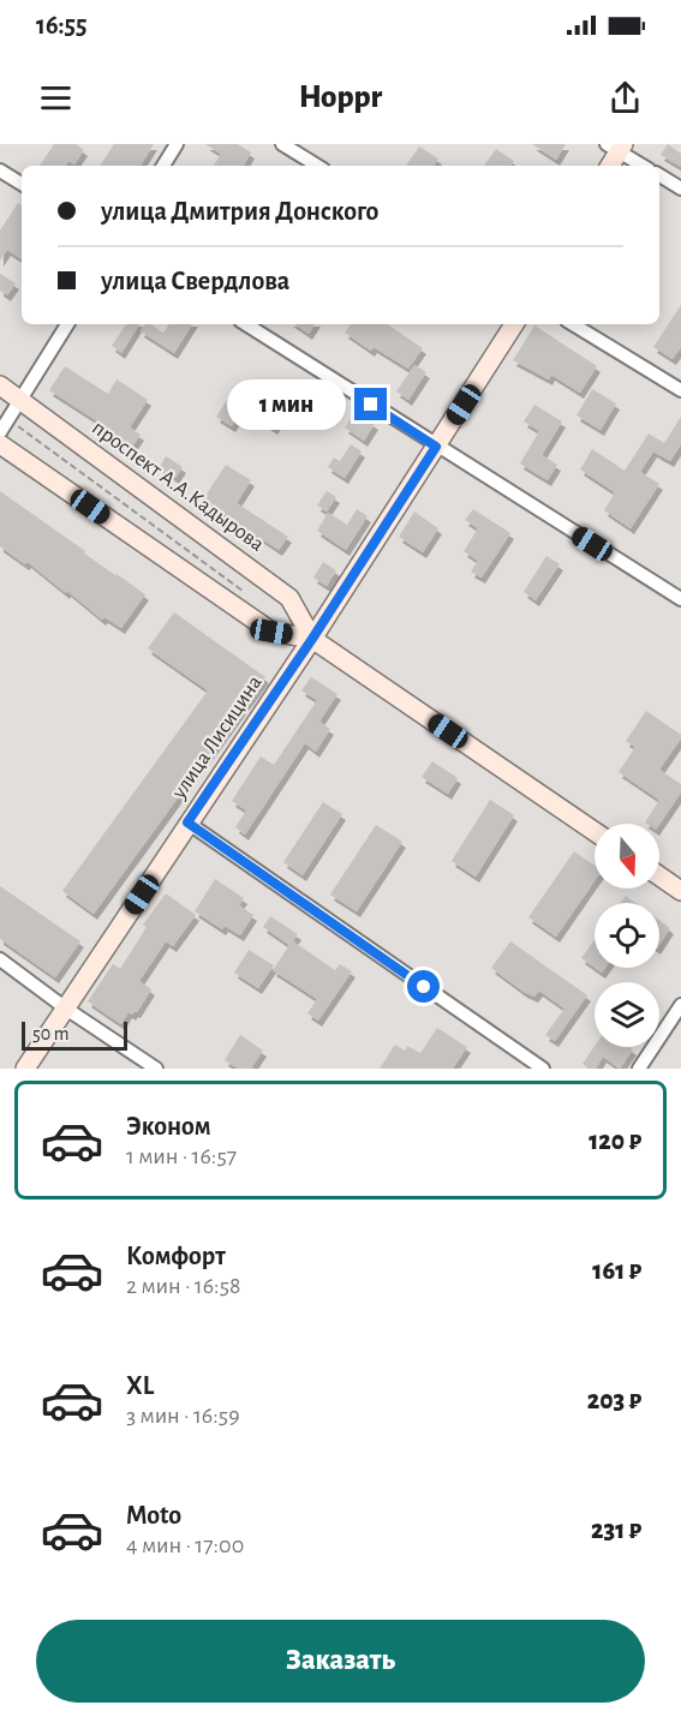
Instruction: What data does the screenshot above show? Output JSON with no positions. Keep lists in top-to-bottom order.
{
  "streets": {
    "street": ["проспект А.А.Кадырова", "улица Лисицина"]
  },
  "crossings": [
    ["проспект А.А.Кадырова", "улица Лисицина"]
  ],
  "scale_bar": "50 m",
  "north": "bottom",
  "page": {
    "status": "16:55",
    "header": "Hoppr",
    "banner": ["улица Дмитрия Донского", "улица Свердлова"],
    "bubble": "1 мин",
    "scale": "50 m",
    "list": [
      {
        "name": "Эконом",
        "note": "1 мин · 16:57",
        "value": "120 ₽"
      },
      {
        "name": "Комфорт",
        "note": "2 мин · 16:58",
        "value": "161 ₽"
      },
      {
        "name": "XL",
        "note": "3 мин · 16:59",
        "value": "203 ₽"
      },
      {
        "name": "Moto",
        "note": "4 мин · 17:00",
        "value": "231 ₽"
      }
    ],
    "buttons": "Заказать"
  }
}
